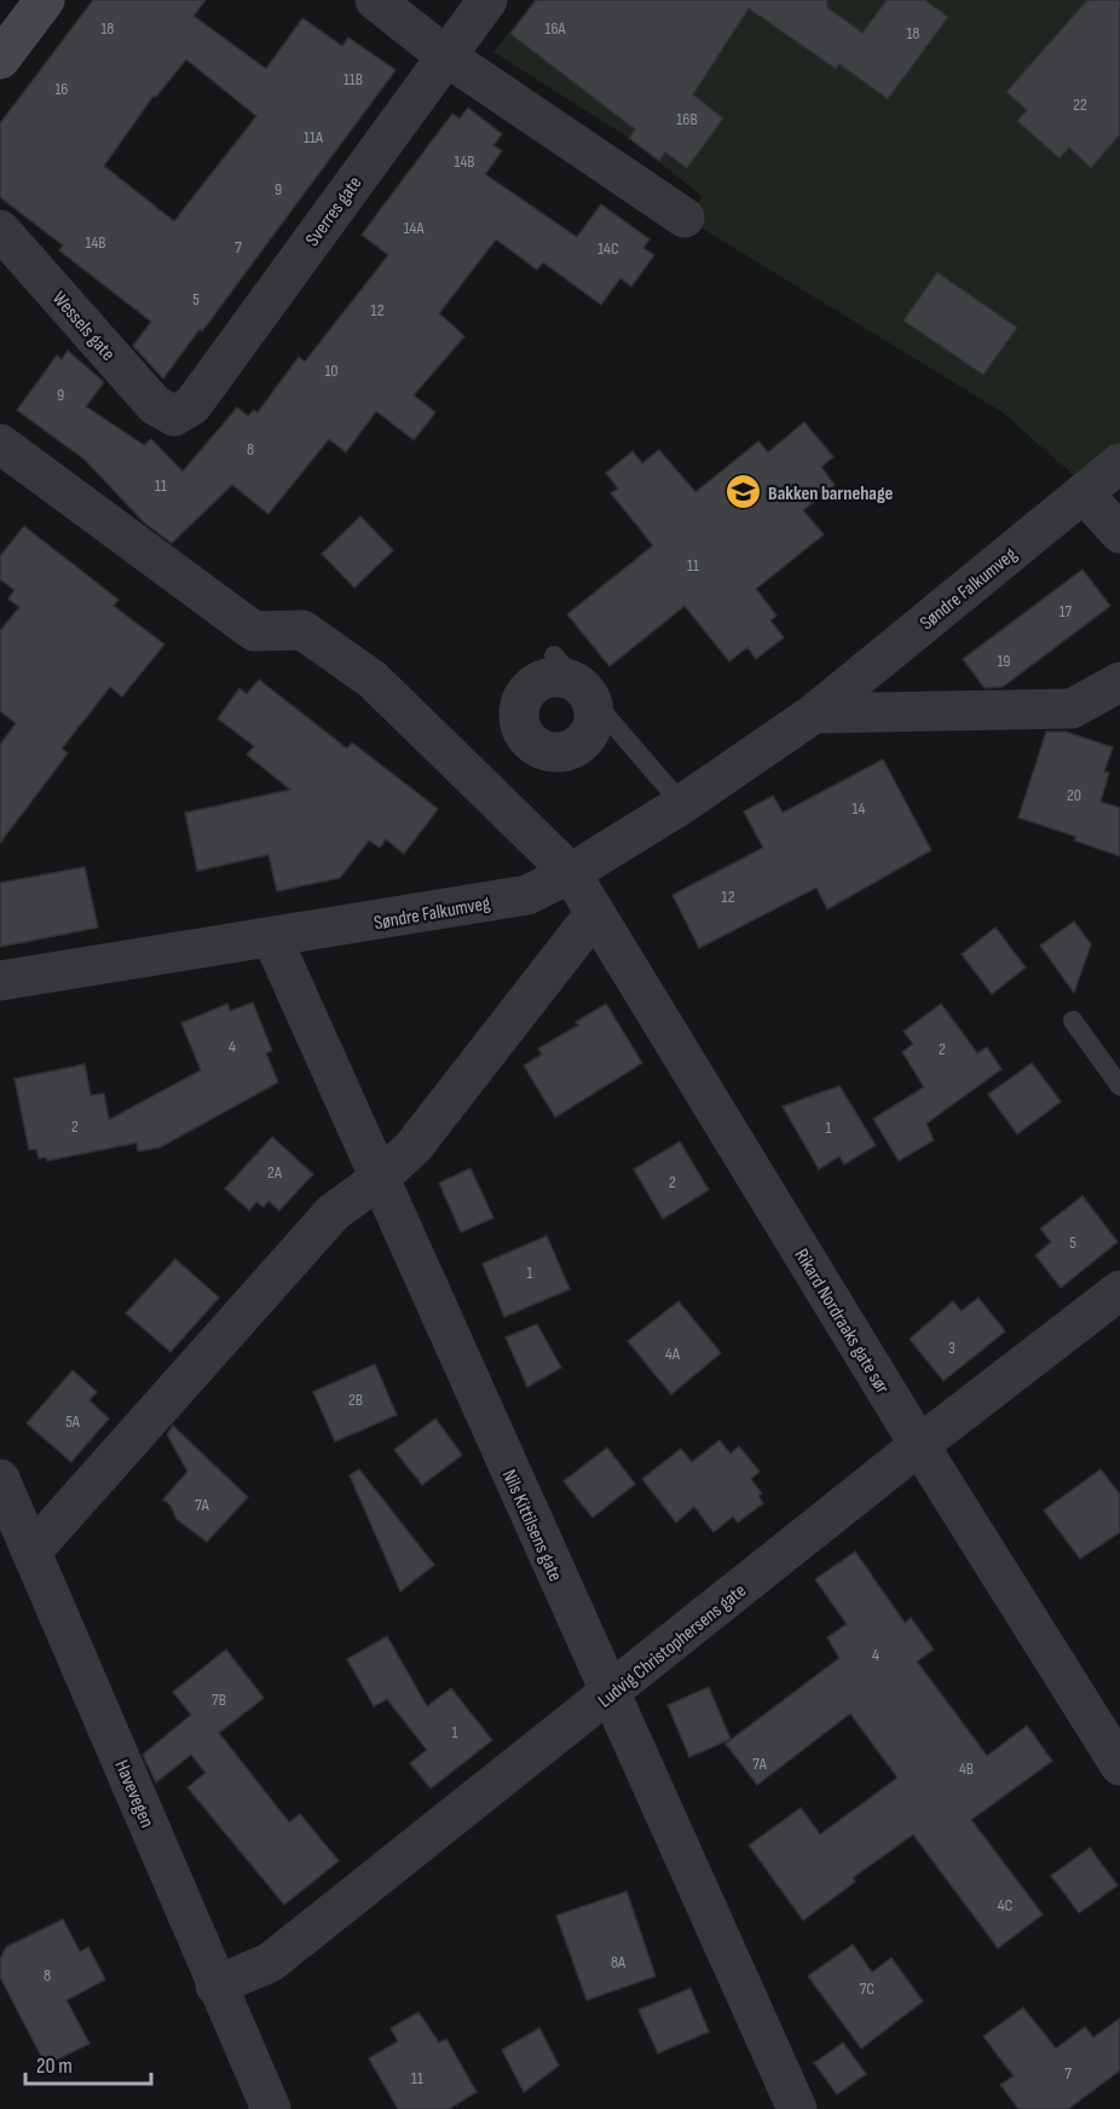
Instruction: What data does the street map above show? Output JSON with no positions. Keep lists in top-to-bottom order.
{
  "streets": {
    "street": [
      "Sverres gate",
      "Wessels gate",
      "Søndre Falkumveg",
      "Rikard Nordraaks gate sør",
      "Nils Kittilsens gate",
      "Ludvig Christophersens gate",
      "Havevegen"
    ]
  },
  "crossings": [
    ["Sverres gate", "Wessels gate"],
    ["Søndre Falkumveg", "Rikard Nordraaks gate sør"],
    ["Søndre Falkumveg", "Nils Kittilsens gate"],
    ["Rikard Nordraaks gate sør", "Ludvig Christophersens gate"],
    ["Nils Kittilsens gate", "Ludvig Christophersens gate"],
    ["Ludvig Christophersens gate", "Havevegen"]
  ],
  "places": {
    "school or university": ["Bakken barnehage"]
  },
  "house_numbers": [
    "18",
    "16A",
    "18",
    "11B",
    "16",
    "22",
    "16B",
    "11A",
    "14B",
    "9",
    "14A",
    "14B",
    "7",
    "14C",
    "5",
    "12",
    "10",
    "9",
    "8",
    "11",
    "11",
    "17",
    "19",
    "20",
    "14",
    "12",
    "4",
    "2",
    "2",
    "1",
    "2A",
    "2",
    "5",
    "1",
    "3",
    "4A",
    "2B",
    "5A",
    "7A",
    "4",
    "7B",
    "1",
    "7A",
    "4B",
    "4C",
    "8A",
    "8",
    "7C",
    "7",
    "11"
  ],
  "scale_bar": "20 m"
}
